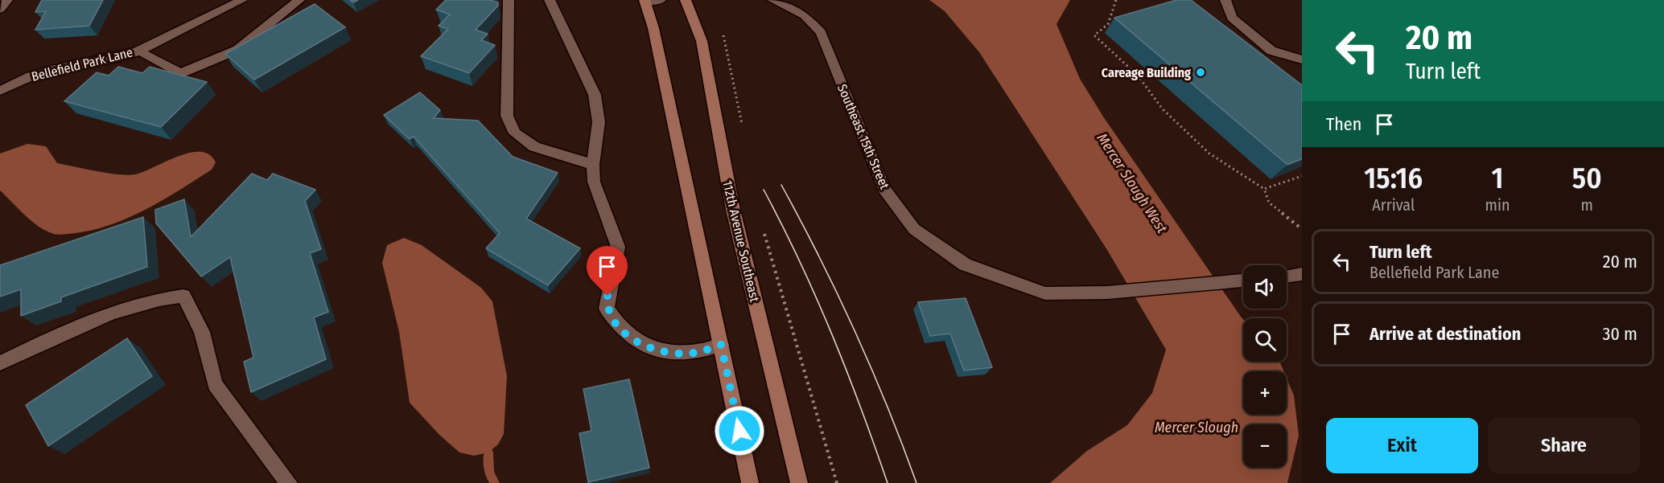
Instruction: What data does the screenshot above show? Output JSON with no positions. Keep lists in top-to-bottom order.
{
  "streets": {
    "main road": ["112th Avenue Southeast"],
    "street": ["Bellefield Park Lane", "Southeast 15th Street"]
  },
  "water": ["Mercer Slough West", "Mercer Slough"],
  "places": ["Careage Building"],
  "page": {
    "turn": ["20 m", "Turn left"],
    "then": "Then",
    "eta": [
      "15:16",
      "Arrival",
      "1",
      "min",
      "50",
      "m"
    ],
    "list": [
      {
        "name": "Turn left",
        "note": "Bellefield Park Lane",
        "value": "20 m"
      },
      {
        "name": "Arrive at destination",
        "value": "30 m"
      }
    ],
    "map_buttons": ["+", "−"],
    "buttons": ["Exit", "Share"]
  }
}
